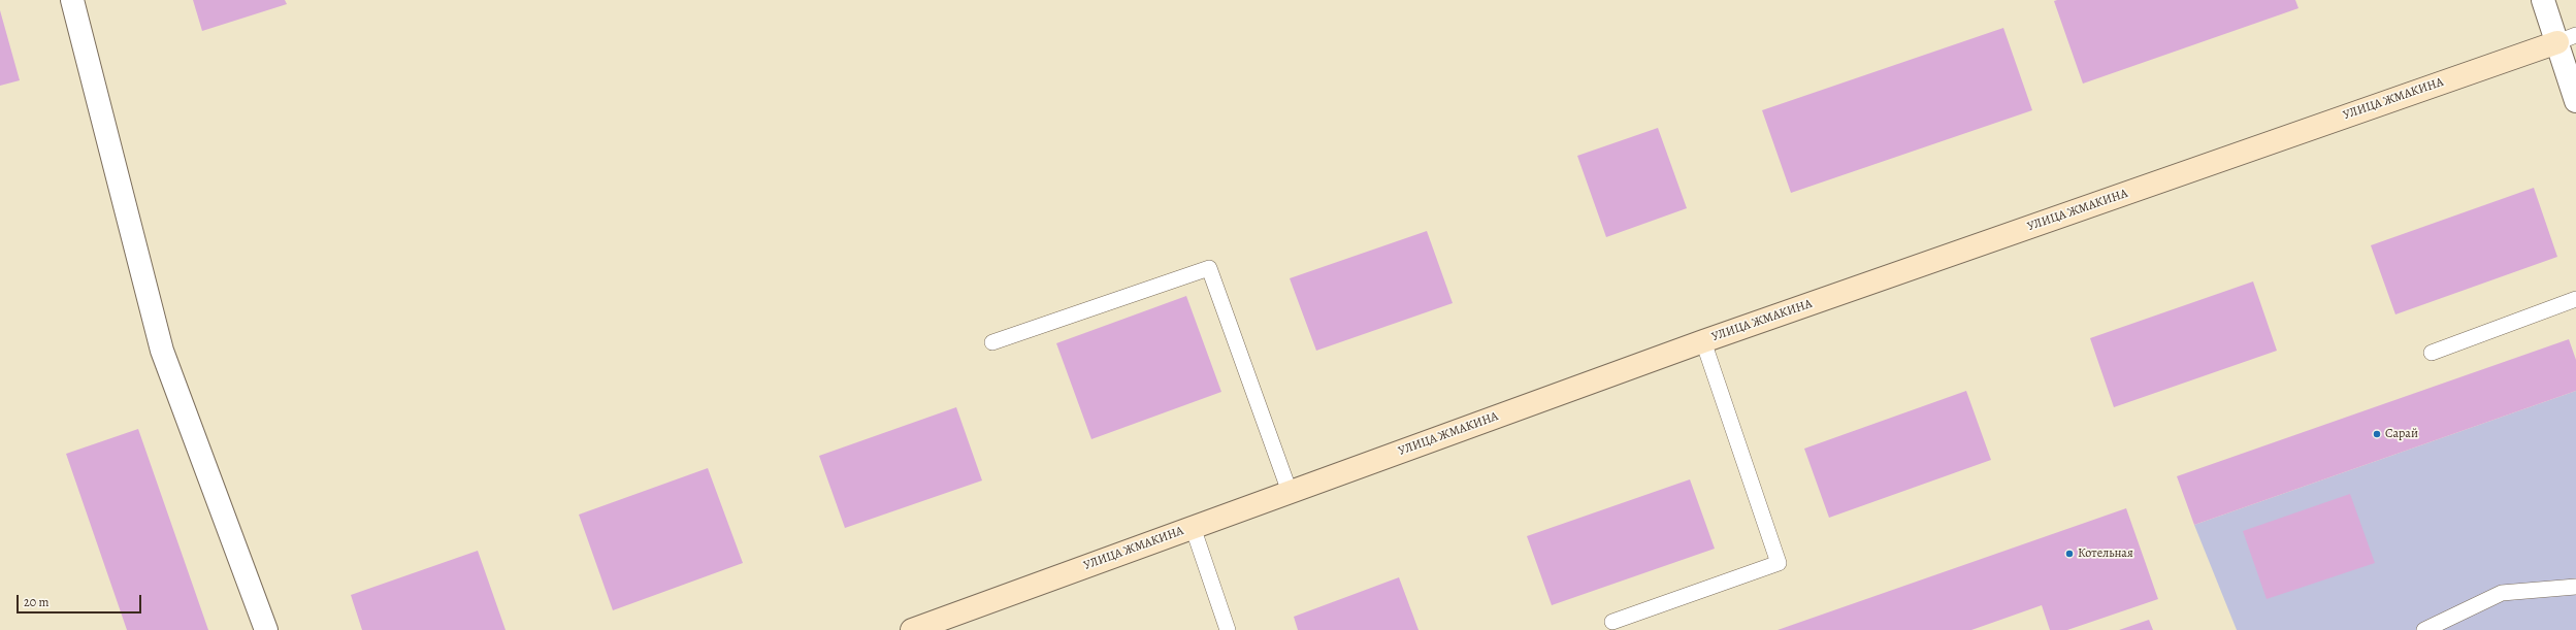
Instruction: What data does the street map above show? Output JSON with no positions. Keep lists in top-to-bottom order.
{
  "streets": {
    "street": ["УЛИЦА ЖМАКИНА"]
  },
  "places": ["Сарай", "Котельная"],
  "scale_bar": "20 m"
}
